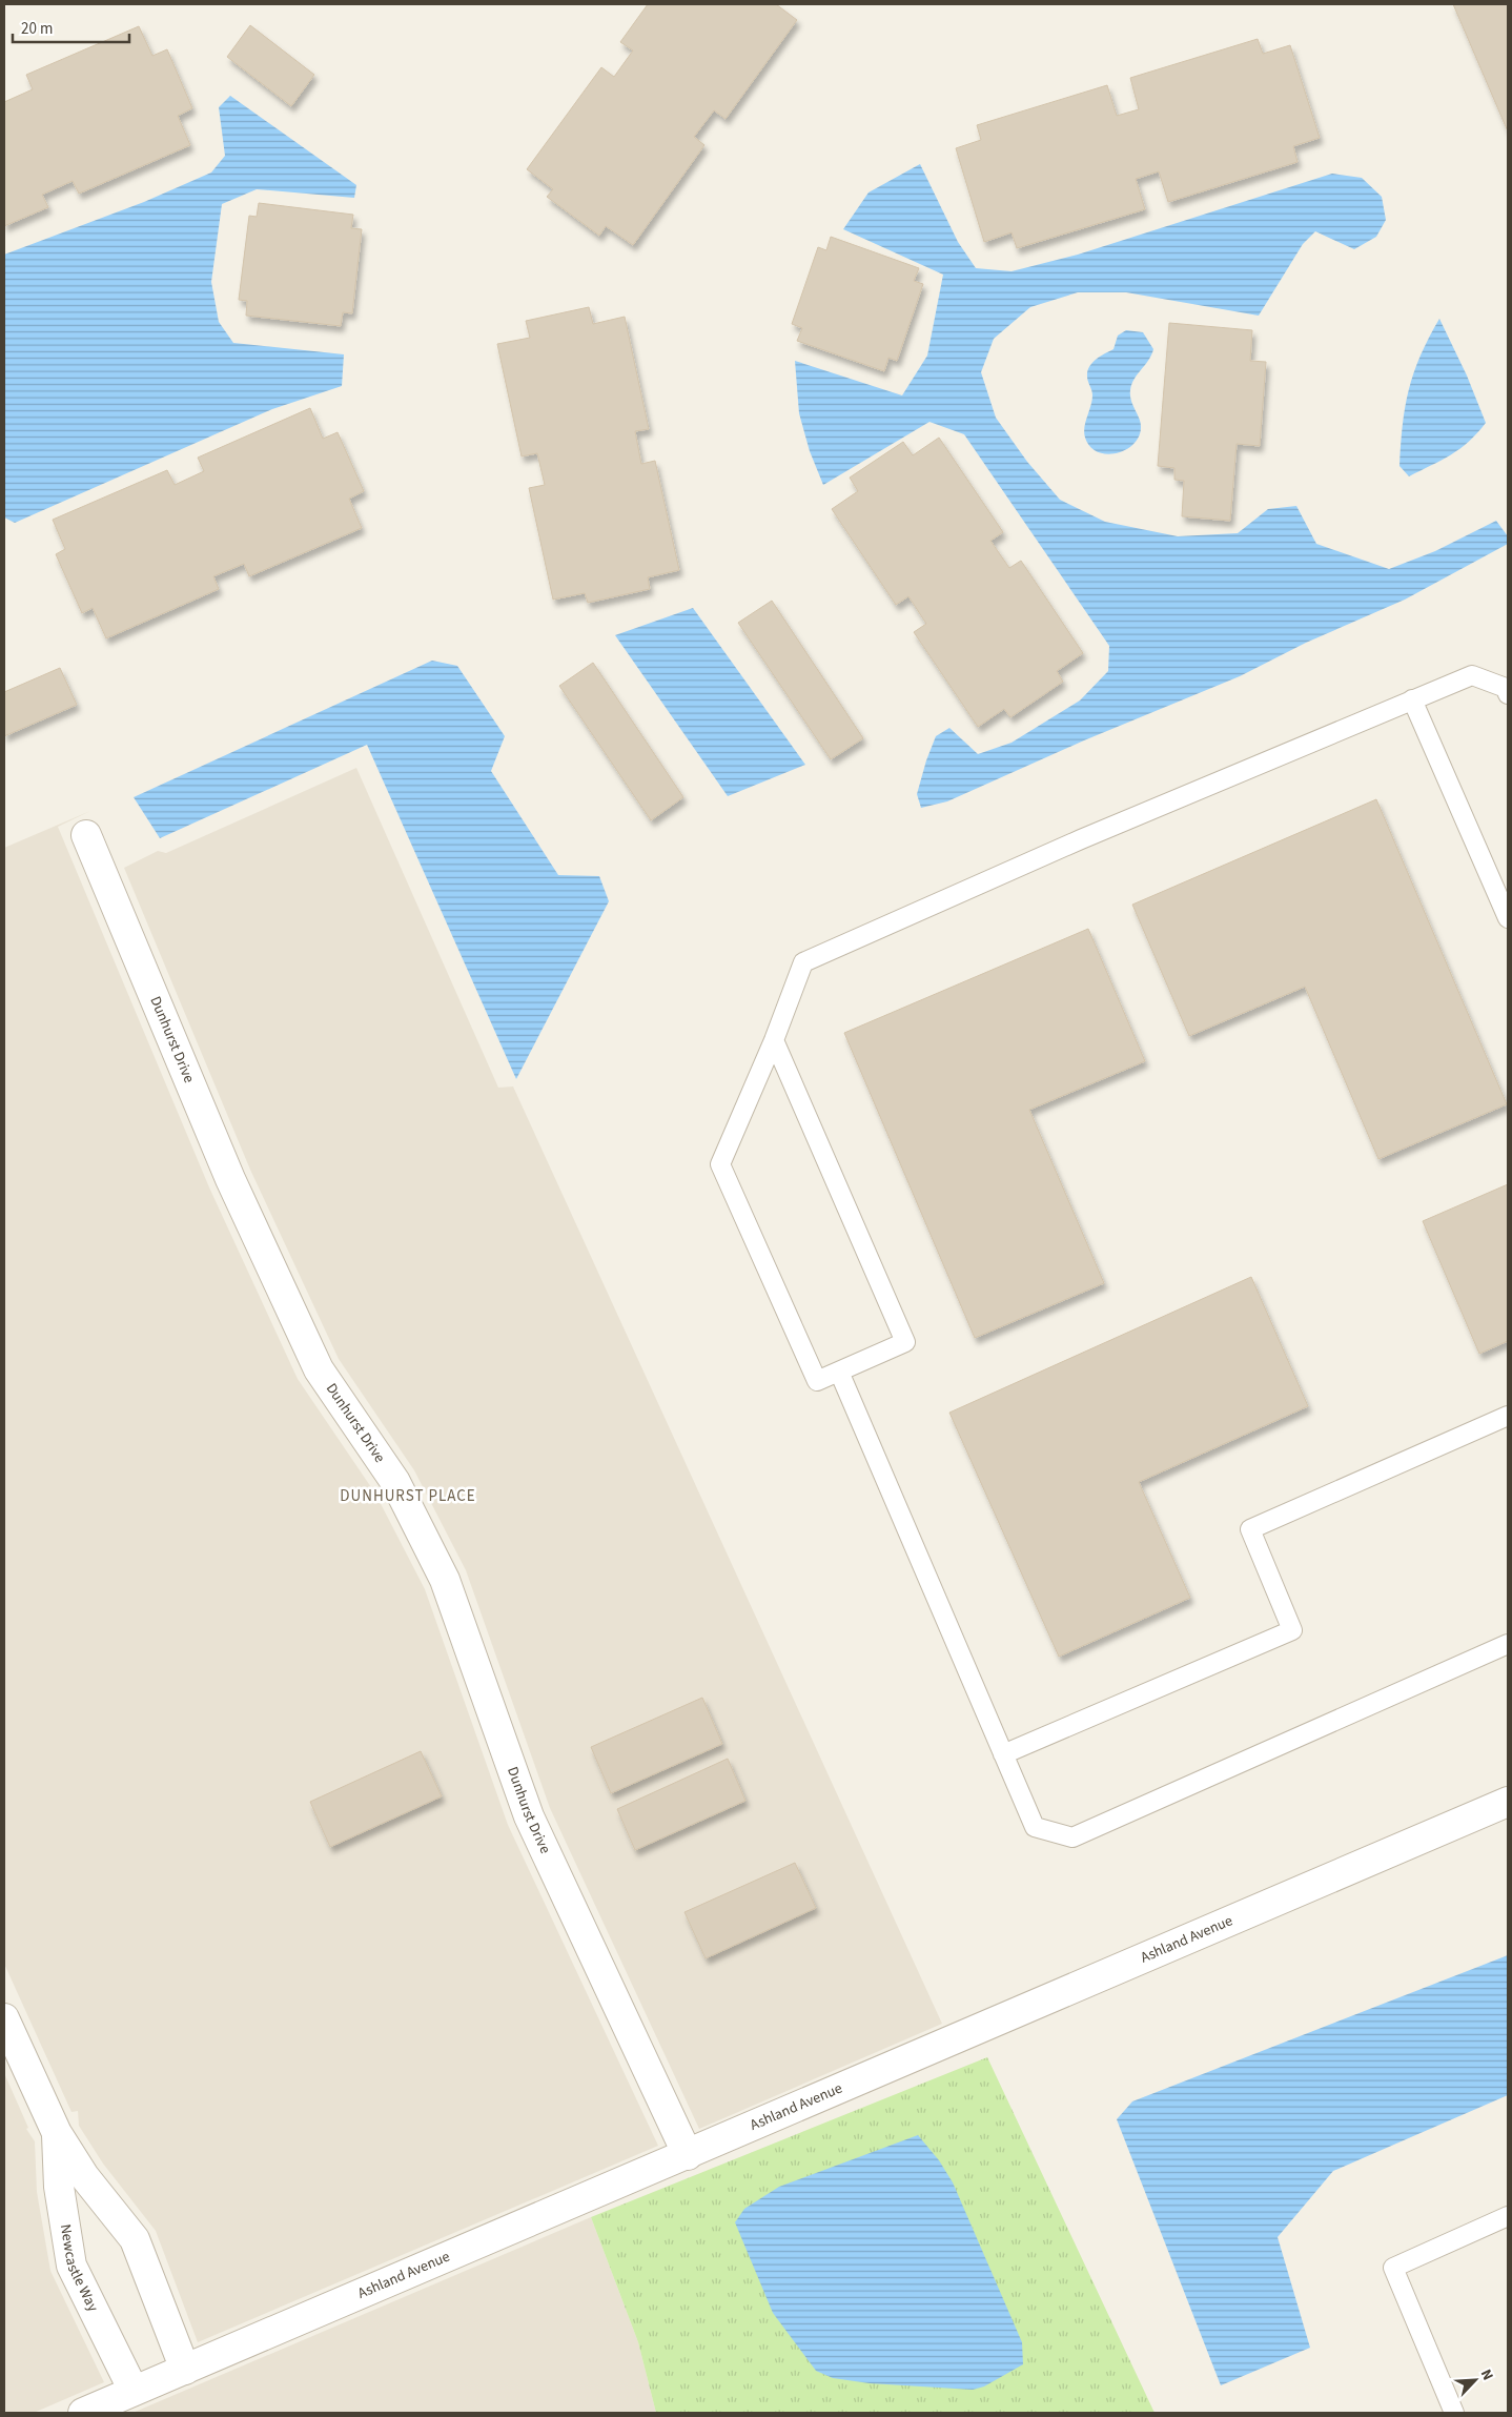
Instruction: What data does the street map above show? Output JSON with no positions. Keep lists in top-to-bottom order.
{
  "streets": {
    "street": ["Dunhurst Drive", "Ashland Avenue", "Newcastle Way"]
  },
  "crossings": [
    ["Dunhurst Drive", "Ashland Avenue"],
    ["Ashland Avenue", "Newcastle Way"]
  ],
  "districts": ["DUNHURST PLACE"],
  "scale_bar": "20 m",
  "north": "top right"
}
